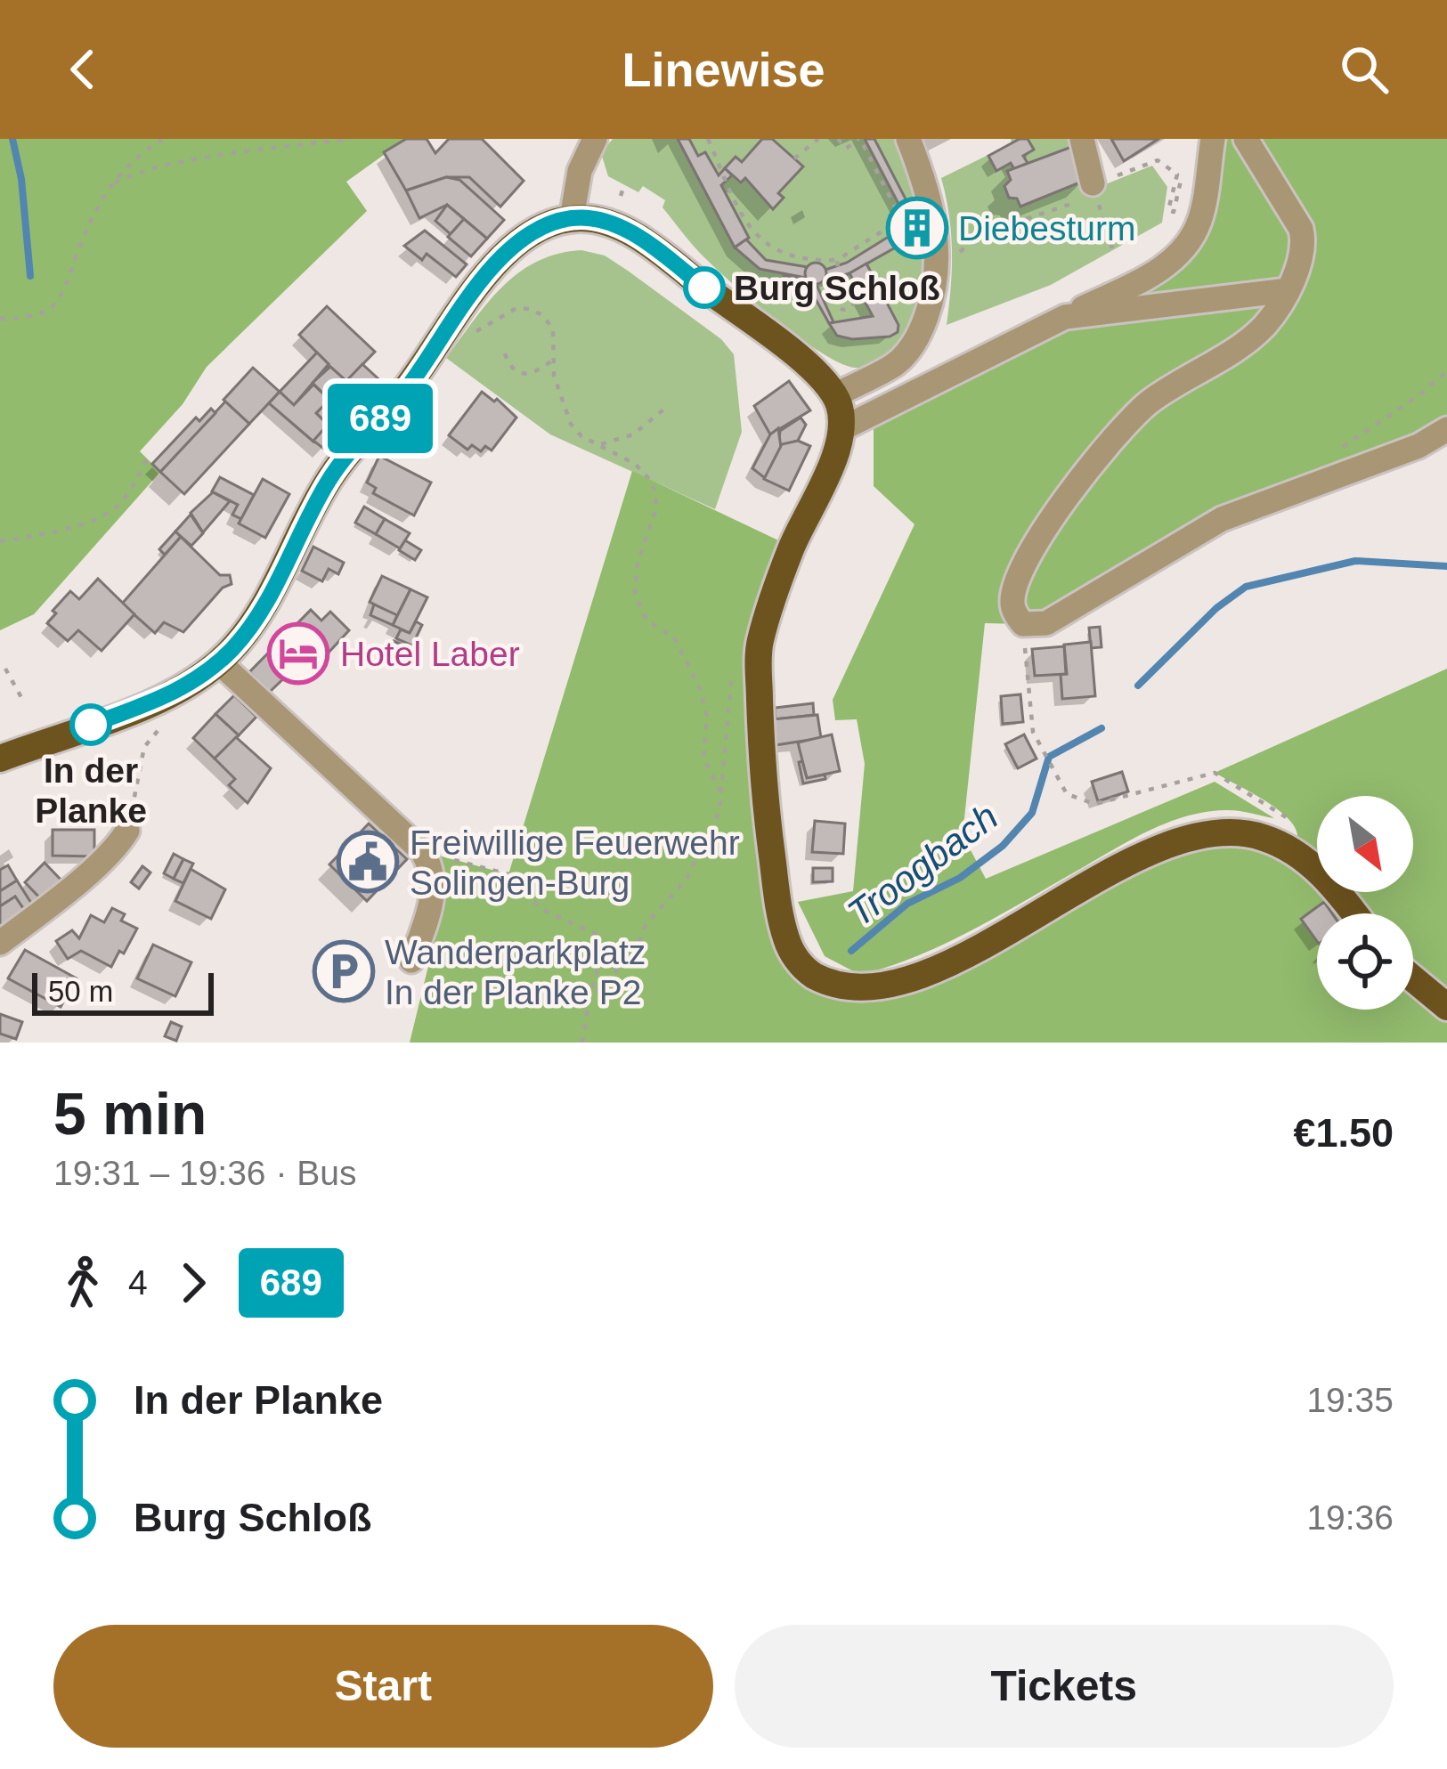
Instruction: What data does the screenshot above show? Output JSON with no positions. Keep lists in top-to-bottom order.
{
  "water": ["Troogbach"],
  "places": {
    "building": ["Diebesturm"],
    "other": ["Burg Schloß", "In der Planke"],
    "hotel": ["Hotel Laber"],
    "public building": ["Freiwillige Feuerwehr Solingen-Burg"],
    "parking": ["Wanderparkplatz In der Planke P2"]
  },
  "lines": ["bus line 689"],
  "scale_bar": "50 m",
  "north": "bottom right",
  "page": {
    "header": "Linewise",
    "on_map": "689",
    "scale": "50 m",
    "heading": ["5 min", "19:31 – 19:36 · Bus", "€1.50"],
    "legs": ["4", "689"],
    "list": [
      {
        "name": "In der Planke",
        "value": "19:35"
      },
      {
        "name": "Burg Schloß",
        "value": "19:36"
      }
    ],
    "buttons": ["Start", "Tickets"]
  }
}
